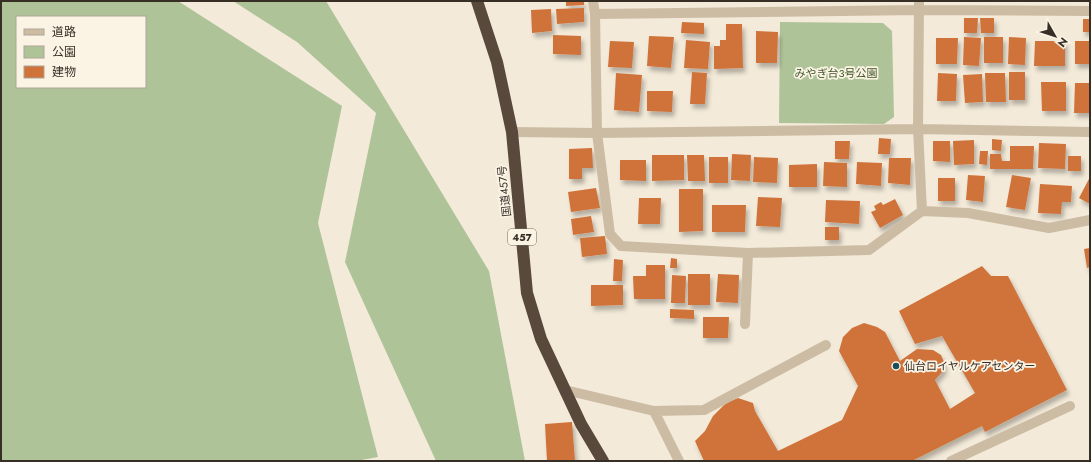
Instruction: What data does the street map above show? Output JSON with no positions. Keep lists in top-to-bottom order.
{
  "streets": {
    "highway": ["国道457号", "457"]
  },
  "parks": ["みやぎ台3号公園"],
  "places": ["仙台ロイヤルケアセンター"],
  "legend": ["道路", "公園", "建物"],
  "north": "bottom right"
}
